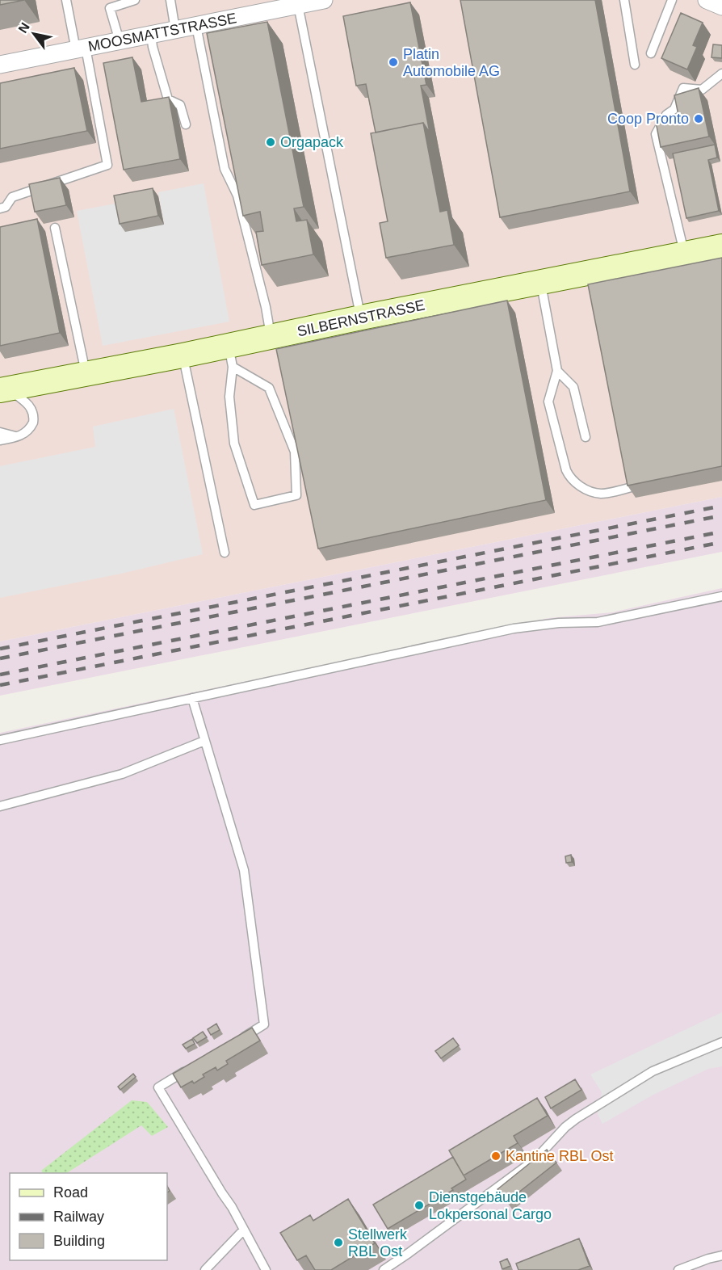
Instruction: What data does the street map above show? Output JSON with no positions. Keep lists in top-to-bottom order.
{
  "streets": {
    "street": ["MOOSMATTSTRASSE", "SILBERNSTRASSE"]
  },
  "places": [
    "Platin Automobile AG",
    "Coop Pronto",
    "Orgapack",
    "Kantine RBL Ost",
    "Dienstgebäude Lokpersonal Cargo",
    "Stellwerk RBL Ost"
  ],
  "legend": ["Road", "Railway", "Building"],
  "north": "top left"
}
